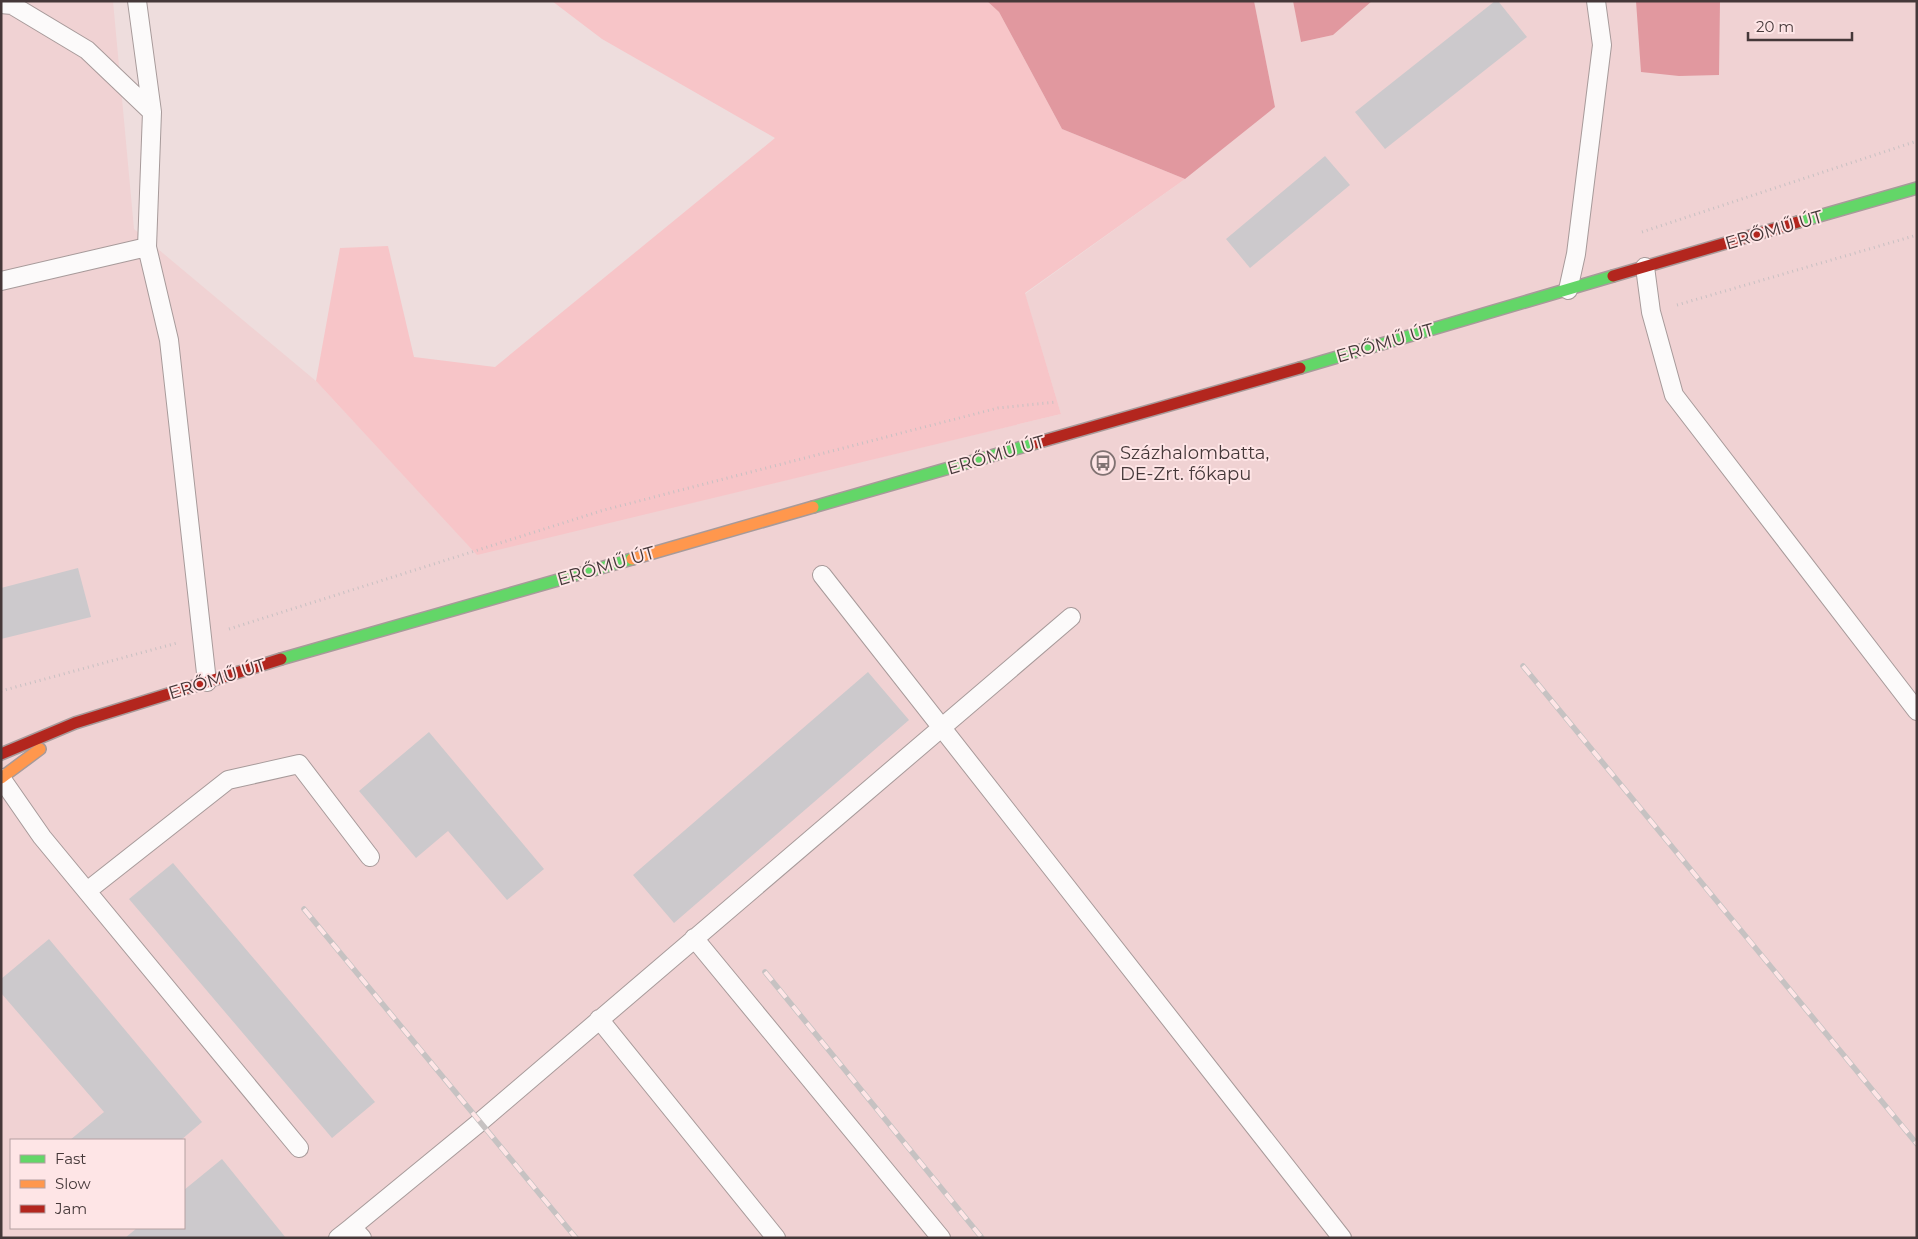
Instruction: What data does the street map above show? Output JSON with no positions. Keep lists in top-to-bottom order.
{
  "streets": {
    "street": ["ERŐMŰ ÚT"]
  },
  "places": {
    "bus stop": ["Százhalombatta, DE-Zrt. főkapu"]
  },
  "legend": ["Fast", "Slow", "Jam"],
  "scale_bar": "20 m"
}
